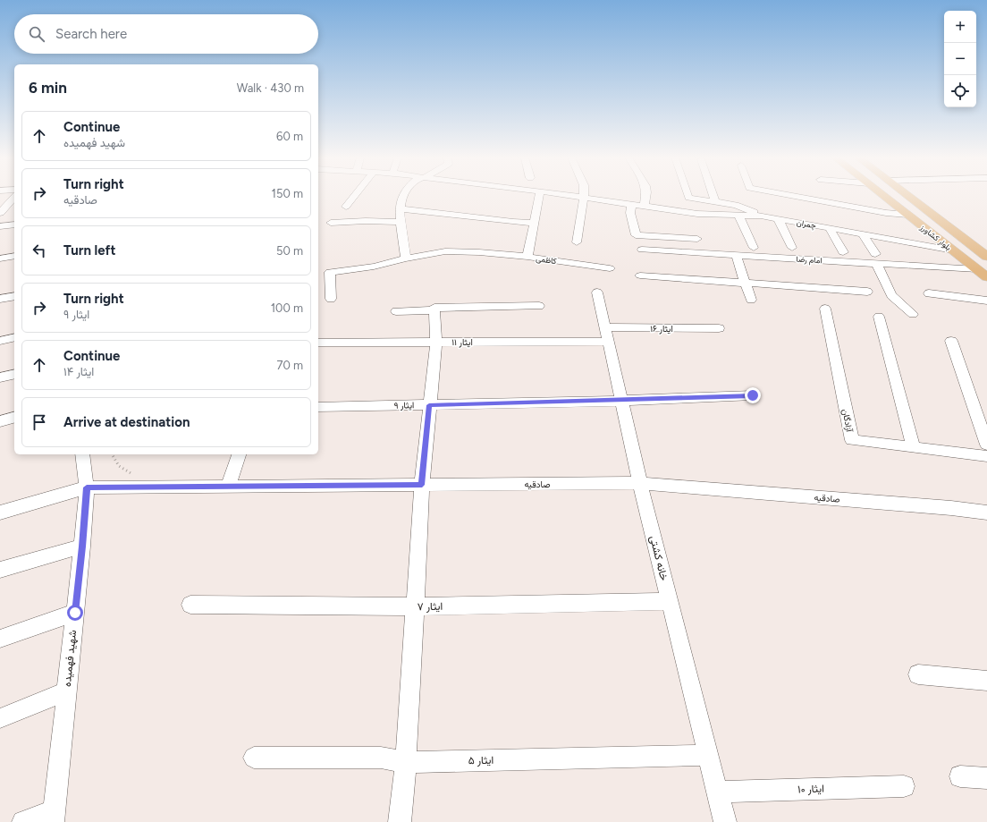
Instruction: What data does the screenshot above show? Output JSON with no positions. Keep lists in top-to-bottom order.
{
  "streets": {
    "main road": ["بلوار کشاورز"],
    "street": [
      "چمران",
      "کاظمی",
      "امام رضا",
      "ایثار ۱۶",
      "ایثار ۱۱",
      "ایثار ۹",
      "آزادگان",
      "صادقیه",
      "خانه کشتی",
      "ایثار ۷",
      "شهید فهمیده",
      "ایثار ۵",
      "ایثار ۱۰"
    ]
  },
  "crossings": [
    ["چمران", "بلوار کشاورز"],
    ["بلوار کشاورز", "امام رضا"],
    ["ایثار ۱۶", "خانه کشتی"],
    ["ایثار ۱۱", "خانه کشتی"],
    ["ایثار ۹", "خانه کشتی"],
    ["صادقیه", "خانه کشتی"],
    ["صادقیه", "شهید فهمیده"],
    ["خانه کشتی", "ایثار ۷"],
    ["خانه کشتی", "ایثار ۵"],
    ["خانه کشتی", "ایثار ۱۰"]
  ],
  "page": {
    "map_buttons": ["+", "−"],
    "search": "Search here",
    "heading": ["6 min", "Walk · 430 m"],
    "list": [
      ["Continue", "شهید فهمیده", "60 m"],
      ["Turn right", "صادقیه", "150 m"],
      ["Turn left", "50 m"],
      ["Turn right", "ایثار ۹", "100 m"],
      ["Continue", "ایثار ۱۴", "70 m"],
      "Arrive at destination"
    ]
  }
}
